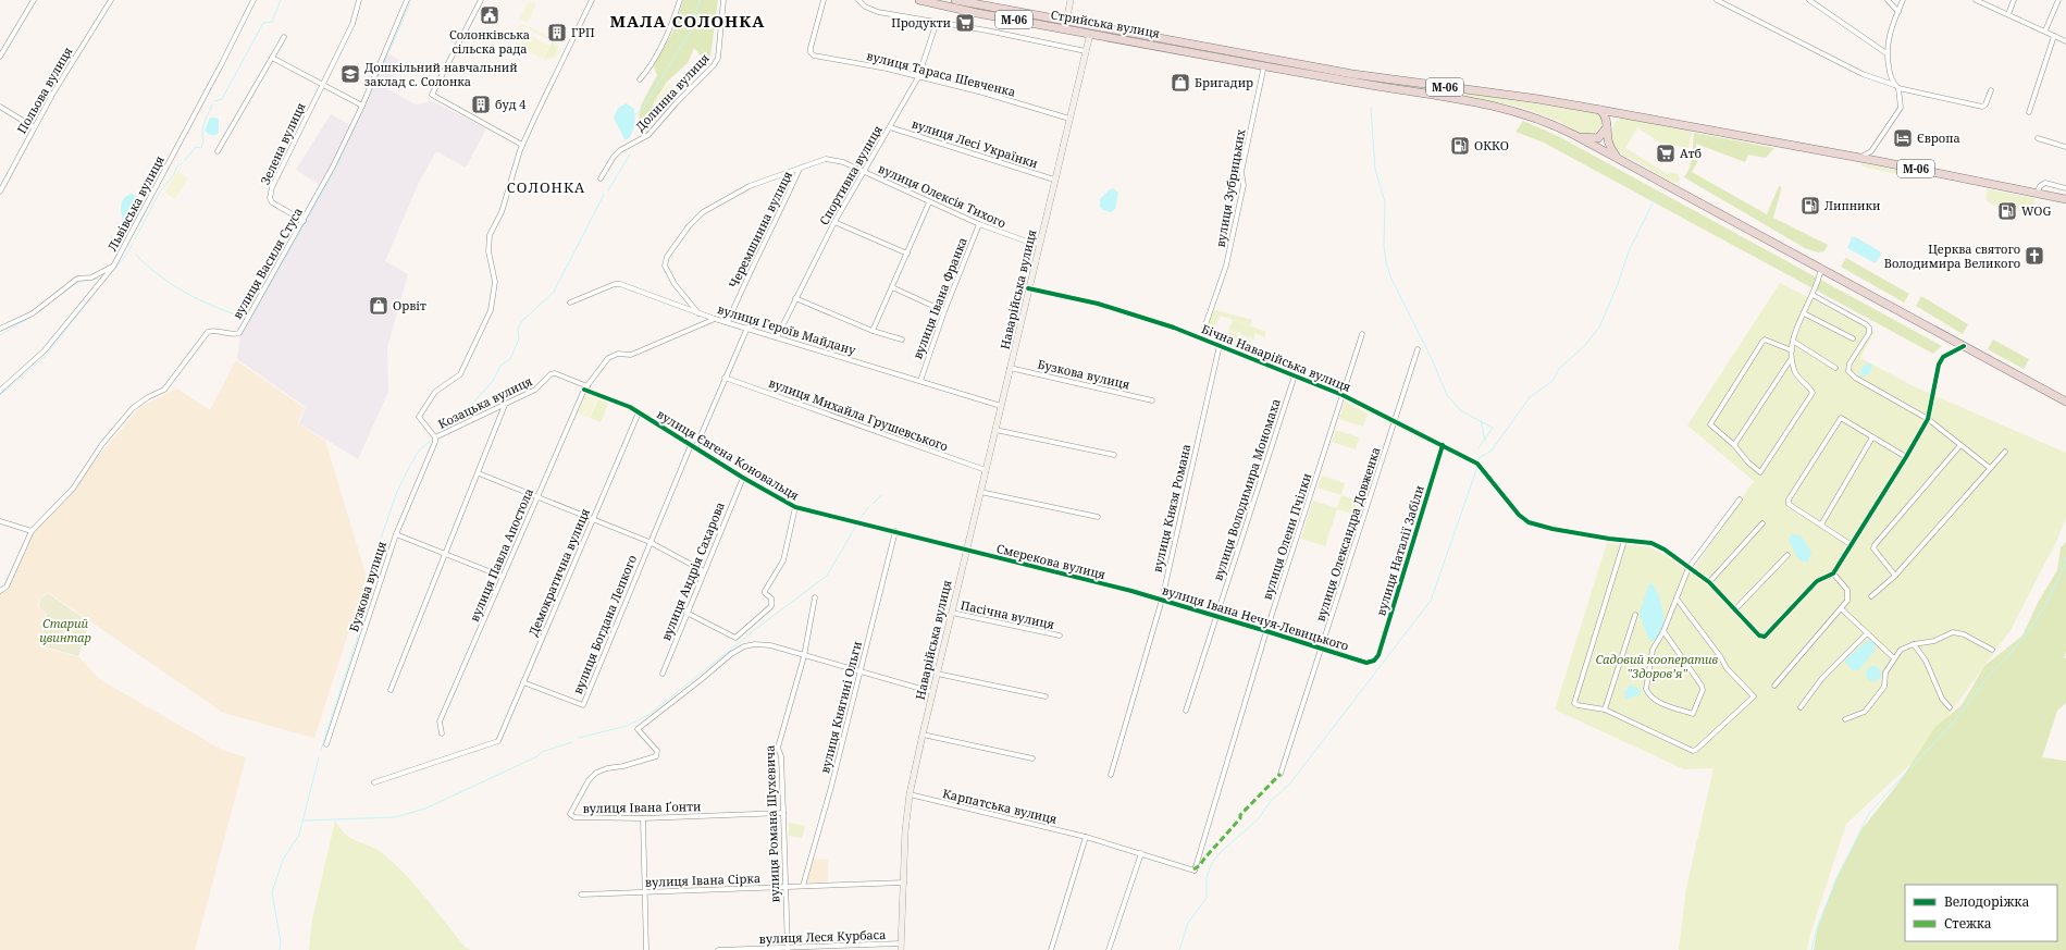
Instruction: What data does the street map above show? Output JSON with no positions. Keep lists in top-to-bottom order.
{
  "streets": {
    "highway": ["М-06", "Стрийська вулиця"],
    "street": [
      "вулиця Тараса Шевченка",
      "Польова вулиця",
      "Долинна вулиця",
      "Зелена вулиця",
      "вулиця Лесі Українки",
      "Спортивна вулиця",
      "вулиця Зубрицьких",
      "вулиця Олексія Тихого",
      "Львівська вулиця",
      "Черемшинна вулиця",
      "вулиця Василя Стуса",
      "Наварійська вулиця",
      "вулиця Івана Франка",
      "вулиця Героїв Майдану",
      "Бічна Наварійська вулиця",
      "Бузкова вулиця",
      "Козацька вулиця",
      "вулиця Михайла Грушевського",
      "вулиця Євгена Коновальця",
      "вулиця Володимира Мономаха",
      "вулиця Князя Романа",
      "вулиця Олександра Довженка",
      "вулиця Олени Пчілки",
      "вулиця Наталії Забіли",
      "вулиця Павла Апостола",
      "Смерекова вулиця",
      "вулиця Андрія Сахарова",
      "Демократична вулиця",
      "Пасічна вулиця",
      "вулиця Івана Нечуя-Левицького",
      "вулиця Богдана Лепкого",
      "вулиця Княгині Ольги",
      "Карпатська вулиця",
      "вулиця Івана Ґонти",
      "вулиця Романа Шухевича",
      "вулиця Івана Сірка",
      "вулиця Леся Курбаса"
    ]
  },
  "crossings": [
    ["М-06", "Стрийська вулиця"],
    ["Стрийська вулиця", "вулиця Зубрицьких"],
    ["Стрийська вулиця", "Наварійська вулиця"],
    ["вулиця Тараса Шевченка", "Спортивна вулиця"],
    ["вулиця Тараса Шевченка", "Наварійська вулиця"],
    ["Зелена вулиця", "вулиця Василя Стуса"],
    ["вулиця Лесі Українки", "Спортивна вулиця"],
    ["вулиця Лесі Українки", "Наварійська вулиця"],
    ["Спортивна вулиця", "вулиця Олексія Тихого"],
    ["Спортивна вулиця", "вулиця Героїв Майдану"],
    ["вулиця Зубрицьких", "Бічна Наварійська вулиця"],
    ["вулиця Олексія Тихого", "Черемшинна вулиця"],
    ["вулиця Олексія Тихого", "Наварійська вулиця"],
    ["вулиця Олексія Тихого", "вулиця Івана Франка"],
    ["вулиця Олексія Тихого", "вулиця Героїв Майдану"],
    ["Черемшинна вулиця", "вулиця Героїв Майдану"],
    ["Наварійська вулиця", "вулиця Героїв Майдану"],
    ["Наварійська вулиця", "Бічна Наварійська вулиця"],
    ["Наварійська вулиця", "Бузкова вулиця"],
    ["Наварійська вулиця", "вулиця Михайла Грушевського"],
    ["Наварійська вулиця", "вулиця Євгена Коновальця"],
    ["Наварійська вулиця", "Смерекова вулиця"],
    ["Наварійська вулиця", "Пасічна вулиця"],
    ["Наварійська вулиця", "Карпатська вулиця"],
    ["Наварійська вулиця", "вулиця Івана Сірка"],
    ["Наварійська вулиця", "вулиця Леся Курбаса"],
    ["вулиця Івана Франка", "вулиця Героїв Майдану"],
    ["вулиця Героїв Майдану", "вулиця Павла Апостола"],
    ["вулиця Героїв Майдану", "вулиця Богдана Лепкого"],
    ["Бічна Наварійська вулиця", "вулиця Володимира Мономаха"],
    ["Бічна Наварійська вулиця", "вулиця Князя Романа"],
    ["Бічна Наварійська вулиця", "вулиця Олександра Довженка"],
    ["Бічна Наварійська вулиця", "вулиця Олени Пчілки"],
    ["Бічна Наварійська вулиця", "вулиця Наталії Забіли"],
    ["Бузкова вулиця", "Козацька вулиця"],
    ["Козацька вулиця", "вулиця Євгена Коновальця"],
    ["Козацька вулиця", "вулиця Павла Апостола"],
    ["вулиця Михайла Грушевського", "вулиця Богдана Лепкого"],
    ["вулиця Євгена Коновальця", "вулиця Павла Апостола"],
    ["вулиця Євгена Коновальця", "Смерекова вулиця"],
    ["вулиця Євгена Коновальця", "вулиця Андрія Сахарова"],
    ["вулиця Євгена Коновальця", "Демократична вулиця"],
    ["вулиця Євгена Коновальця", "вулиця Богдана Лепкого"],
    ["вулиця Євгена Коновальця", "вулиця Княгині Ольги"],
    ["вулиця Володимира Мономаха", "вулиця Івана Нечуя-Левицького"],
    ["вулиця Князя Романа", "вулиця Івана Нечуя-Левицького"],
    ["вулиця Олександра Довженка", "вулиця Івана Нечуя-Левицького"],
    ["вулиця Олени Пчілки", "вулиця Івана Нечуя-Левицького"],
    ["вулиця Олени Пчілки", "Карпатська вулиця"],
    ["вулиця Наталії Забіли", "вулиця Івана Нечуя-Левицького"],
    ["Смерекова вулиця", "вулиця Івана Нечуя-Левицького"],
    ["Демократична вулиця", "вулиця Богдана Лепкого"],
    ["вулиця Княгині Ольги", "вулиця Івана Сірка"],
    ["вулиця Івана Ґонти", "вулиця Романа Шухевича"],
    ["вулиця Романа Шухевича", "вулиця Івана Сірка"],
    ["вулиця Романа Шухевича", "вулиця Леся Курбаса"]
  ],
  "districts": ["МАЛА СОЛОНКА", "СОЛОНКА"],
  "parks": ["Старий цвинтар", "Садовий кооператив \"Здоров’я\""],
  "places": {
    "public building": ["Солонківська сільска рада"],
    "supermarket": ["Продукти", "Атб"],
    "building": ["ГРП", "буд 4"],
    "school or university": ["Дошкільний навчальний заклад с. Солонка"],
    "shop": ["Бригадир", "Орвіт"],
    "hotel": ["Європа"],
    "fuel station": ["ОККО", "Липники", "WOG"],
    "church": ["Церква святого Володимира Великого"]
  },
  "legend": ["Велодоріжка", "Стежка"]
}
